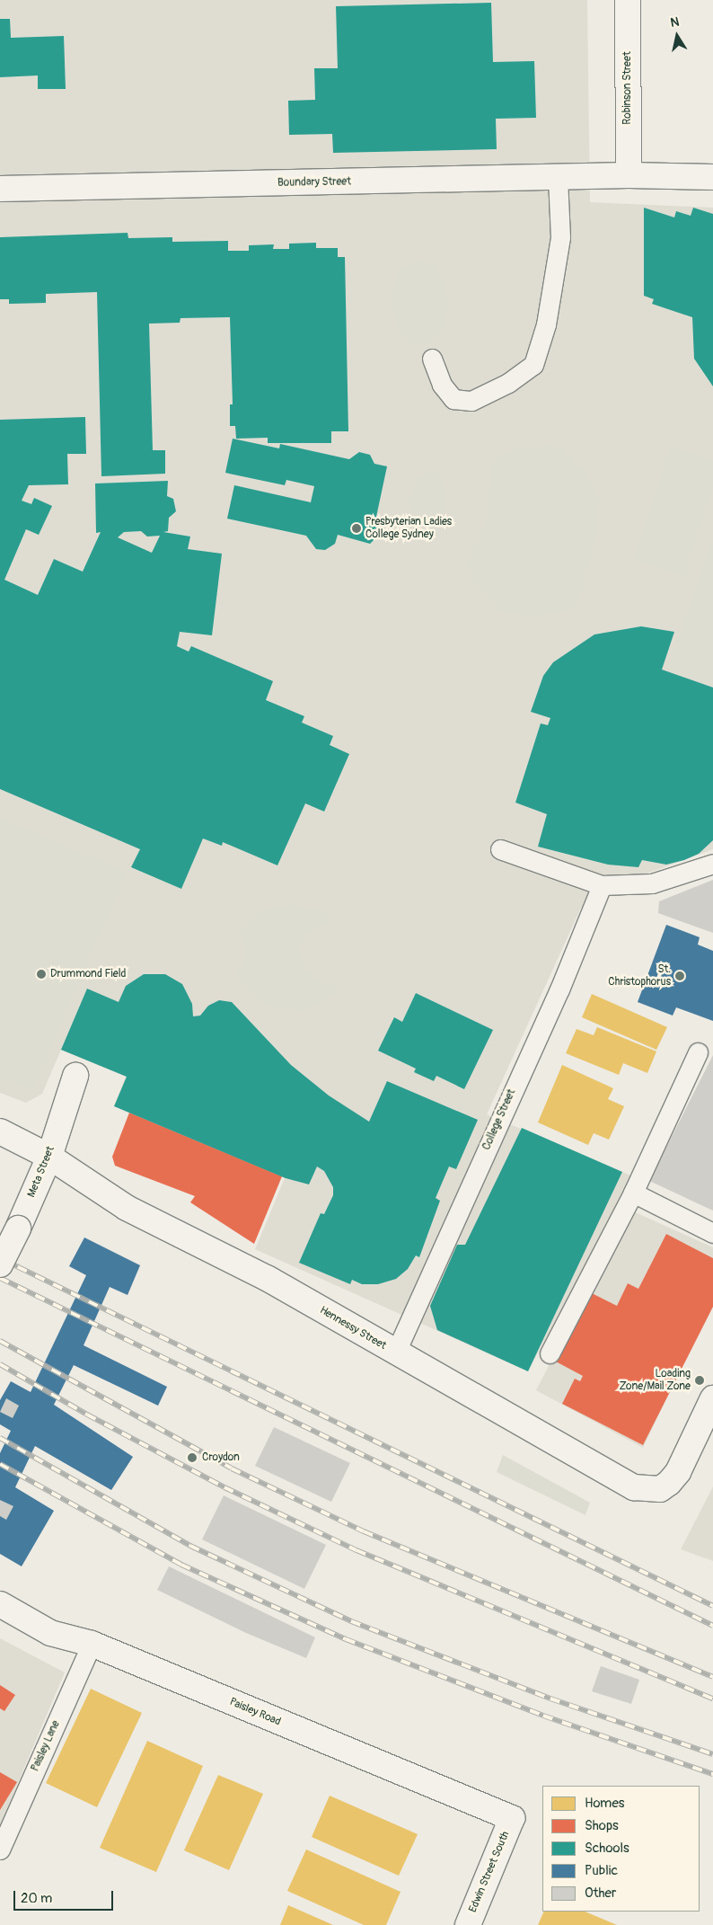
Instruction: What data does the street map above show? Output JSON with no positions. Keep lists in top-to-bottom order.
{
  "streets": {
    "street": [
      "Robinson Street",
      "Boundary Street",
      "Meta Street",
      "Hennessy Street",
      "Paisley Road",
      "Edwin Street South"
    ],
    "lane": ["College Street", "Paisley Lane"]
  },
  "crossings": [
    ["Robinson Street", "Boundary Street"],
    ["College Street", "Hennessy Street"],
    ["Meta Street", "Hennessy Street"],
    ["Paisley Road", "Paisley Lane"],
    ["Paisley Road", "Edwin Street South"]
  ],
  "places": [
    "Presbyterian Ladies College Sydney",
    "Drummond Field",
    "St. Christophorus",
    "Loading Zone/Mail Zone",
    "Croydon"
  ],
  "legend": [
    "Homes",
    "Shops",
    "Schools",
    "Public",
    "Other"
  ],
  "scale_bar": "20 m",
  "north": "top"
}
